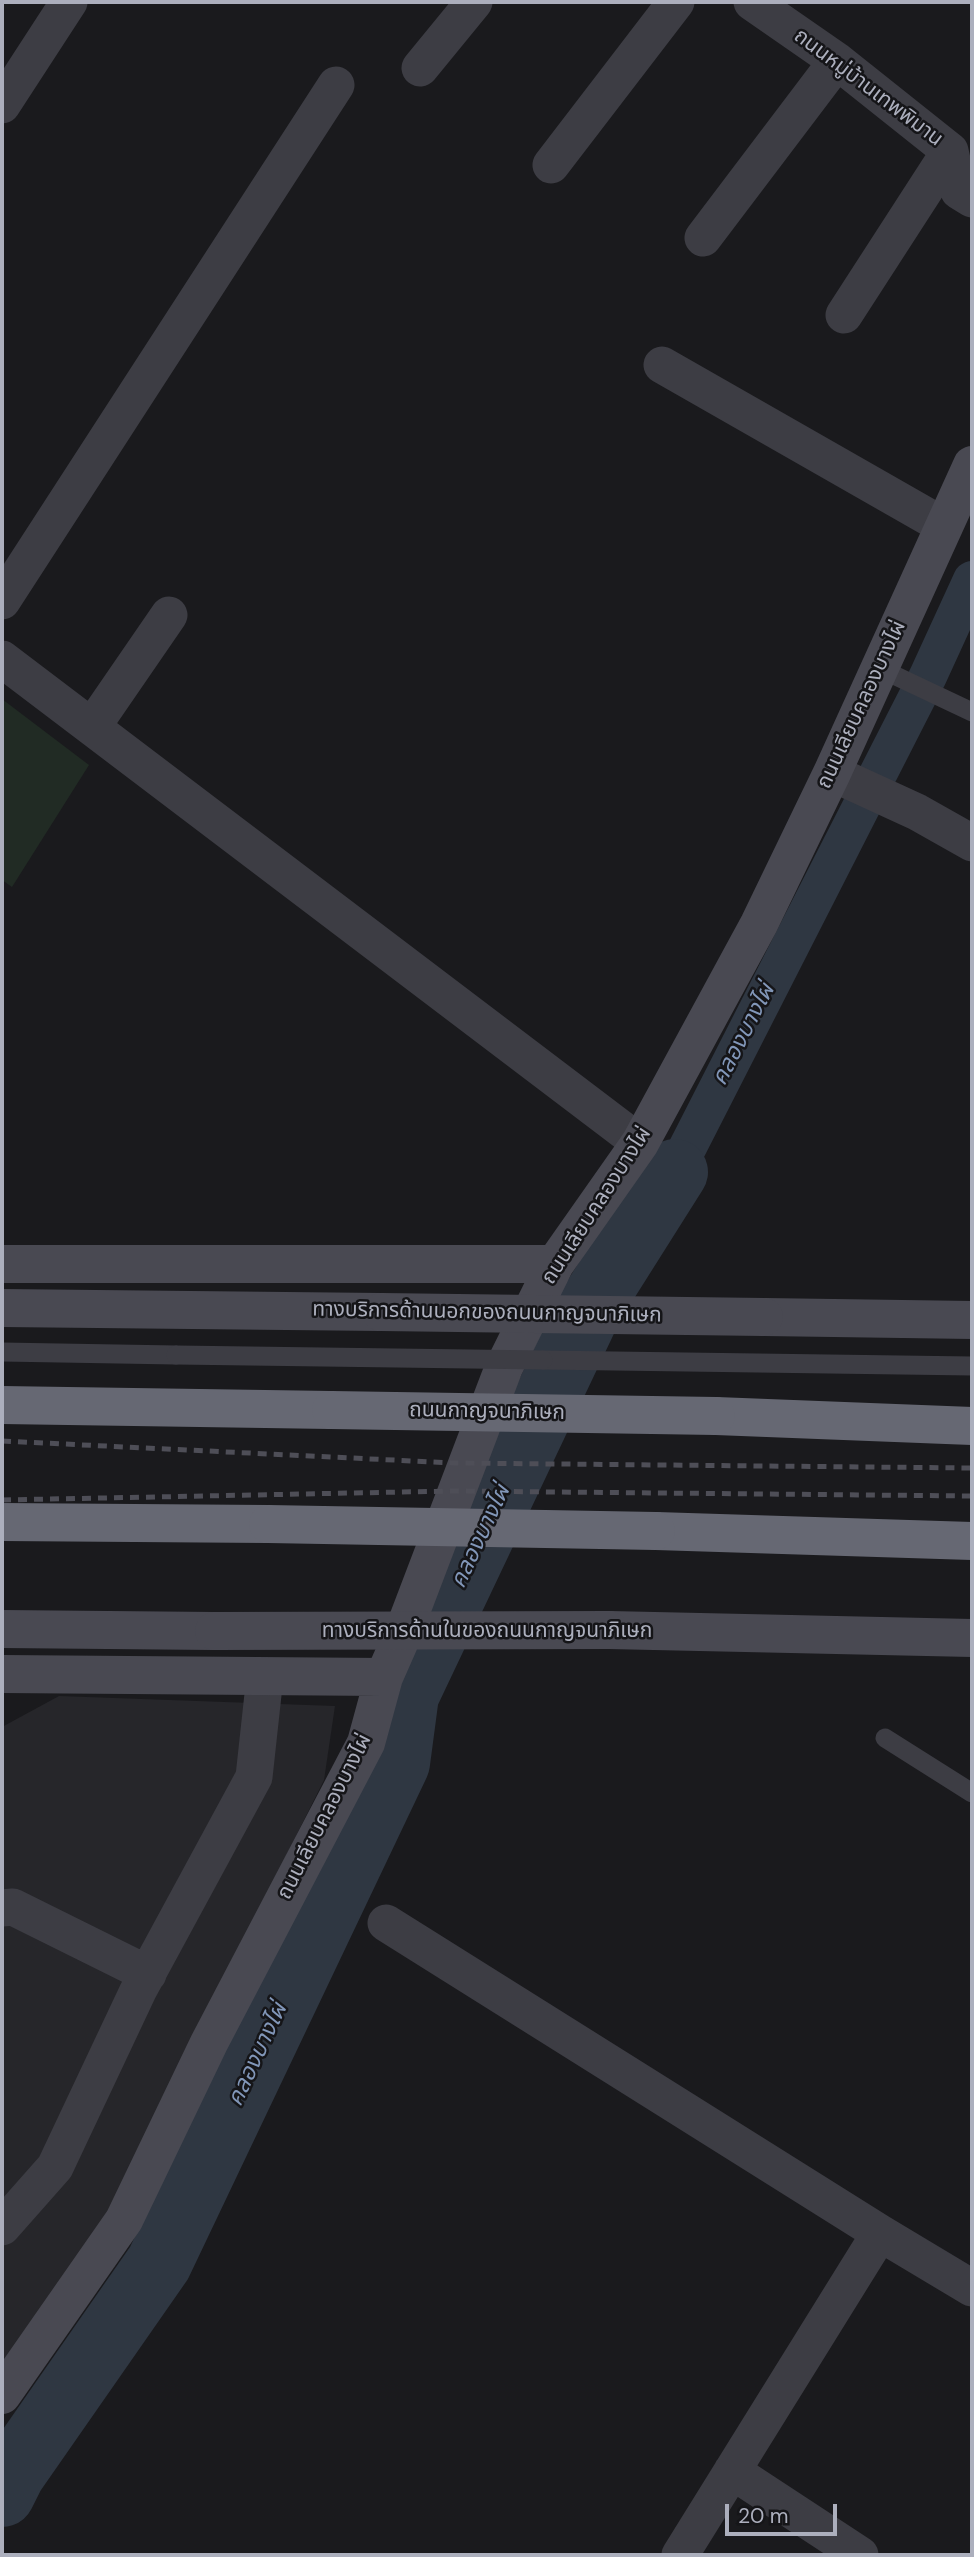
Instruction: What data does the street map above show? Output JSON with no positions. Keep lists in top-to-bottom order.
{
  "streets": {
    "highway": ["ถนนกาญจนาภิเษก"],
    "main road": ["ถนนเลียบคลองบางไผ่", "ทางบริการด้านนอกของถนนกาญจนาภิเษก", "ทางบริการด้านในของถนนกาญจนาภิเษก"],
    "street": ["ถนนหมู่บ้านเทพพิมาน"]
  },
  "water": ["คลองบางไผ่"],
  "scale_bar": "20 m"
}
